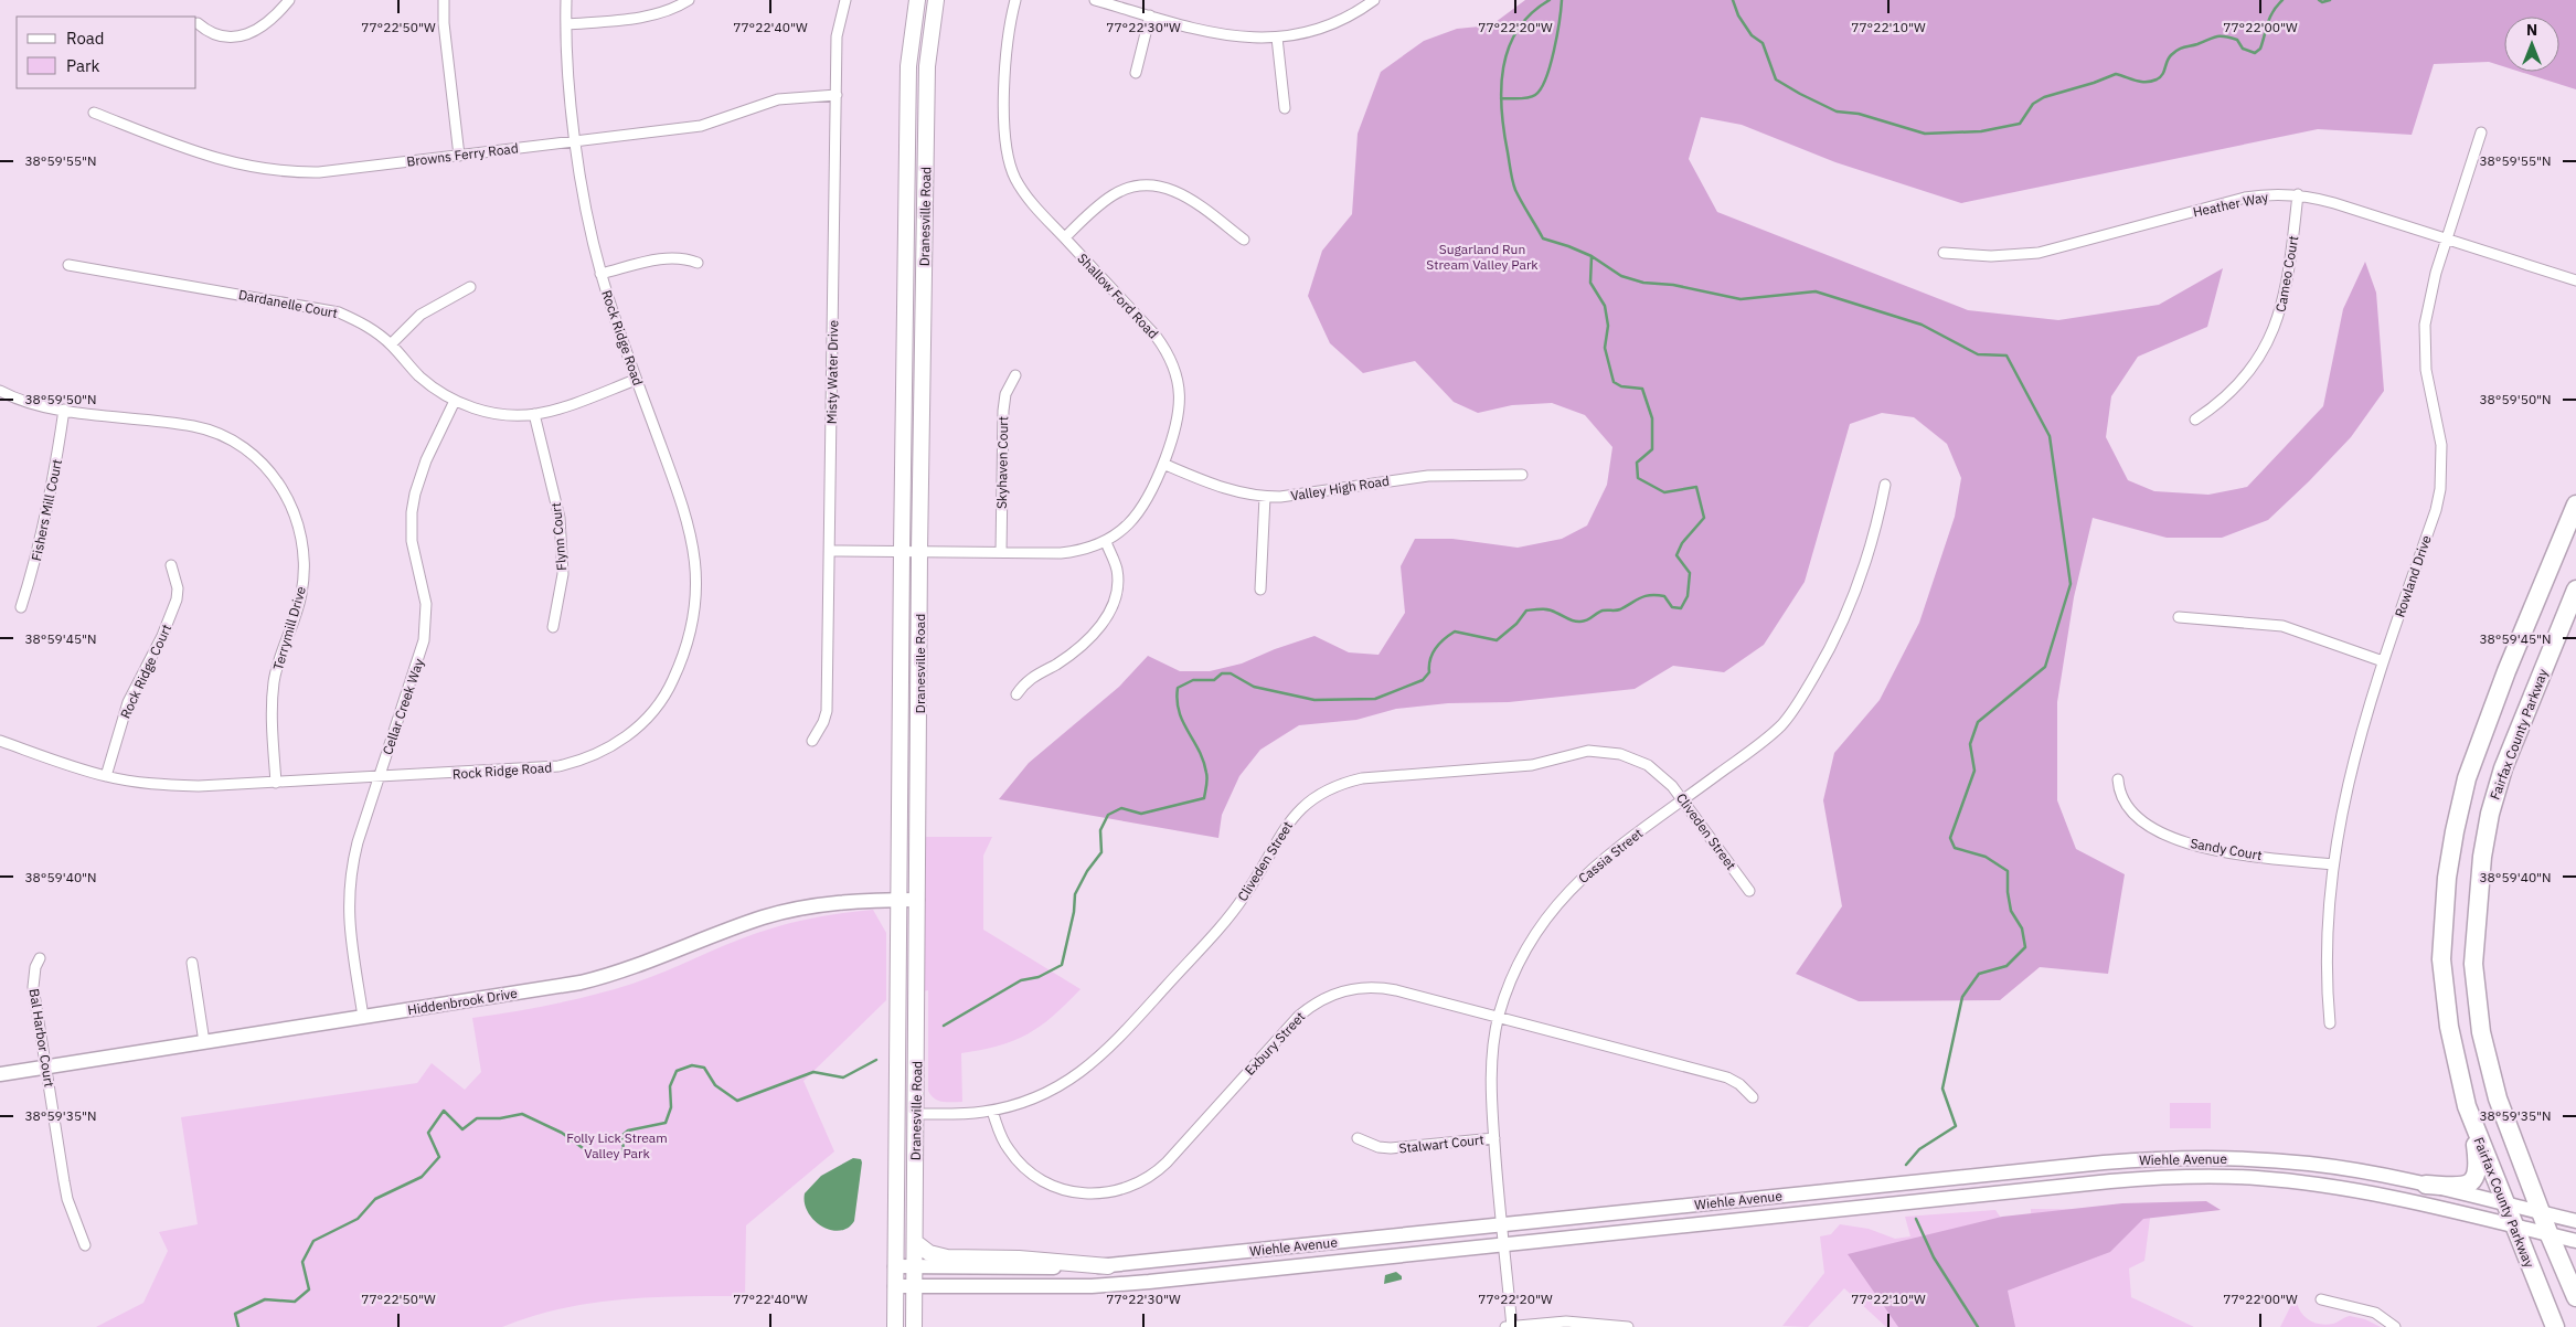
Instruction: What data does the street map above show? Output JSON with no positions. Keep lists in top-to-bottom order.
{
  "streets": {
    "highway": ["Fairfax County Parkway"],
    "main road": ["Dranesville Road", "Hiddenbrook Drive", "Wiehle Avenue"],
    "street": [
      "Browns Ferry Road",
      "Heather Way",
      "Cameo Court",
      "Shallow Ford Road",
      "Dardanelle Court",
      "Rock Ridge Road",
      "Misty Water Drive",
      "Skyhaven Court",
      "Valley High Road",
      "Fishers Mill Court",
      "Flynn Court",
      "Rowland Drive",
      "Terrymill Drive",
      "Rock Ridge Court",
      "Cellar Creek Way",
      "Cliveden Street",
      "Sandy Court",
      "Cassia Street",
      "Bal Harbor Court",
      "Exbury Street",
      "Stalwart Court"
    ]
  },
  "crossings": [
    ["Browns Ferry Road", "Rock Ridge Road"],
    ["Browns Ferry Road", "Misty Water Drive"],
    ["Heather Way", "Cameo Court"],
    ["Heather Way", "Rowland Drive"],
    ["Dranesville Road", "Shallow Ford Road"],
    ["Dranesville Road", "Cliveden Street"],
    ["Dranesville Road", "Hiddenbrook Drive"],
    ["Dranesville Road", "Wiehle Avenue"],
    ["Shallow Ford Road", "Misty Water Drive"],
    ["Shallow Ford Road", "Skyhaven Court"],
    ["Shallow Ford Road", "Valley High Road"],
    ["Dardanelle Court", "Rock Ridge Road"],
    ["Dardanelle Court", "Flynn Court"],
    ["Dardanelle Court", "Cellar Creek Way"],
    ["Rock Ridge Road", "Terrymill Drive"],
    ["Rock Ridge Road", "Rock Ridge Court"],
    ["Rock Ridge Road", "Cellar Creek Way"],
    ["Fishers Mill Court", "Terrymill Drive"],
    ["Rowland Drive", "Sandy Court"],
    ["Cellar Creek Way", "Hiddenbrook Drive"],
    ["Fairfax County Parkway", "Wiehle Avenue"],
    ["Cliveden Street", "Cassia Street"],
    ["Cliveden Street", "Exbury Street"],
    ["Cassia Street", "Exbury Street"],
    ["Cassia Street", "Stalwart Court"],
    ["Cassia Street", "Wiehle Avenue"],
    ["Hiddenbrook Drive", "Bal Harbor Court"]
  ],
  "parks": ["Sugarland Run Stream Valley Park", "Folly Lick Stream Valley Park"],
  "legend": ["Road", "Park"],
  "north": "top",
  "coordinates": [
    "77°22'50\"W",
    "77°22'40\"W",
    "77°22'30\"W",
    "77°22'20\"W",
    "77°22'10\"W",
    "77°22'00\"W",
    "38°59'55\"N",
    "38°59'50\"N",
    "38°59'45\"N",
    "38°59'40\"N",
    "38°59'35\"N"
  ]
}
